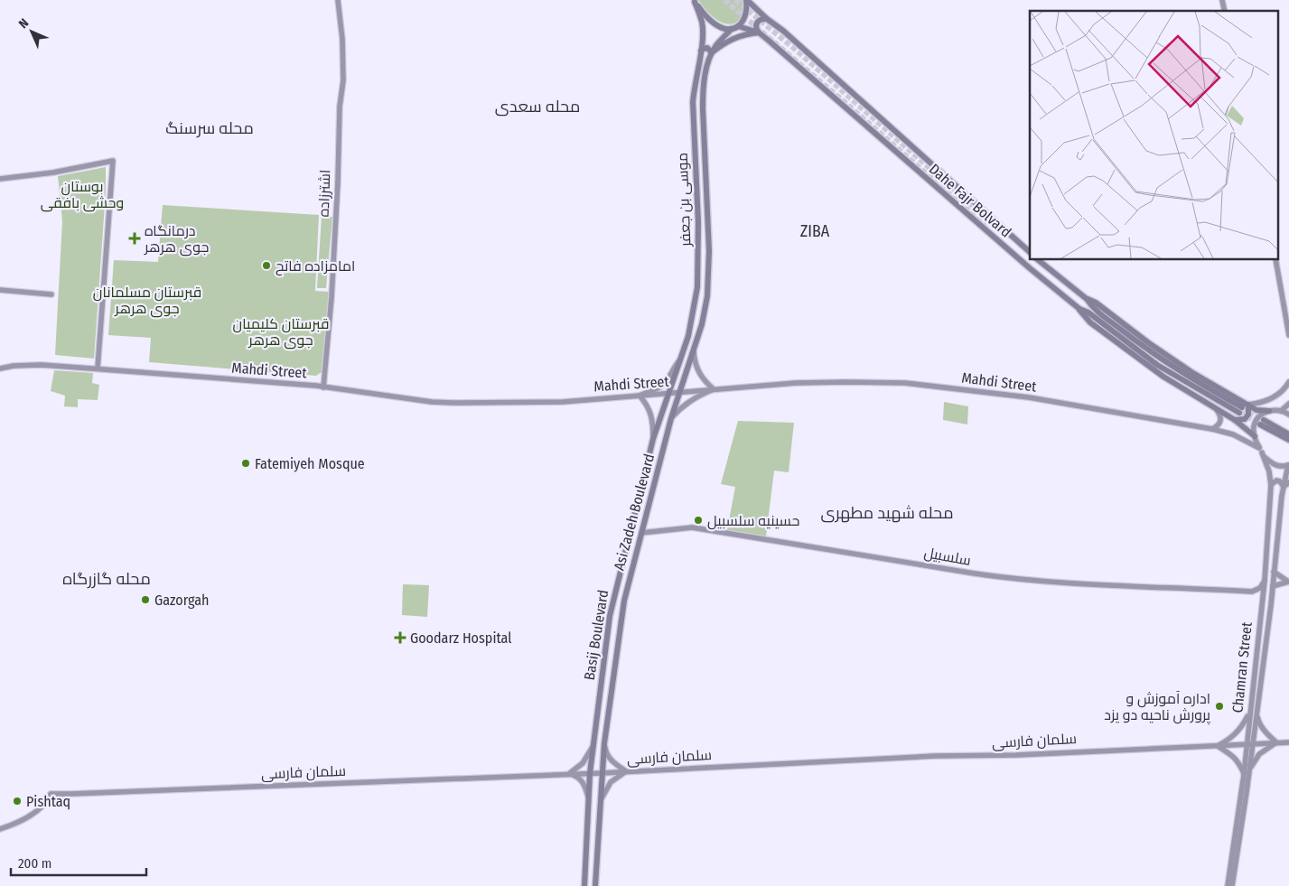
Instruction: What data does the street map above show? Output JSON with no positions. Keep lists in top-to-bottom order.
{
  "streets": {
    "main road": [
      "اشترزاده",
      "موسی بن جعفر",
      "Dahe Fajr Bolvard",
      "Mahdi Street",
      "Asi Zadeh Boulevard",
      "سلسبیل",
      "Basij Boulevard",
      "Chamran Street",
      "سلمان فارسی"
    ]
  },
  "crossings": [
    ["اشترزاده", "Mahdi Street"],
    ["موسی بن جعفر", "Mahdi Street"],
    ["موسی بن جعفر", "Basij Boulevard"],
    ["Mahdi Street", "Asi Zadeh Boulevard"],
    ["Mahdi Street", "Basij Boulevard"],
    ["Mahdi Street", "Chamran Street"],
    ["Asi Zadeh Boulevard", "سلسبیل"],
    ["Asi Zadeh Boulevard", "سلمان فارسی"],
    ["Basij Boulevard", "سلمان فارسی"],
    ["Chamran Street", "سلمان فارسی"]
  ],
  "districts": [
    "محله سعدی",
    "محله سرسنگ",
    "ZIBA",
    "محله شهید مطهری",
    "محله گازرگاه"
  ],
  "parks": ["بوستان وحشی بافقی", "قبرستان مسلمانان جوی هرهر", "قبرستان کلیمیان جوی هرهر"],
  "places": {
    "health": ["درمانگاه جوی هرهر", "Goodarz Hospital"],
    "other": [
      "امامزاده فاتح",
      "Fatemiyeh Mosque",
      "حسینیه سلسبیل",
      "Gazorgah",
      "اداره آموزش و پرورش ناحیه دو یزد",
      "Pishtaq"
    ]
  },
  "scale_bar": "200 m",
  "north": "top left"
}
